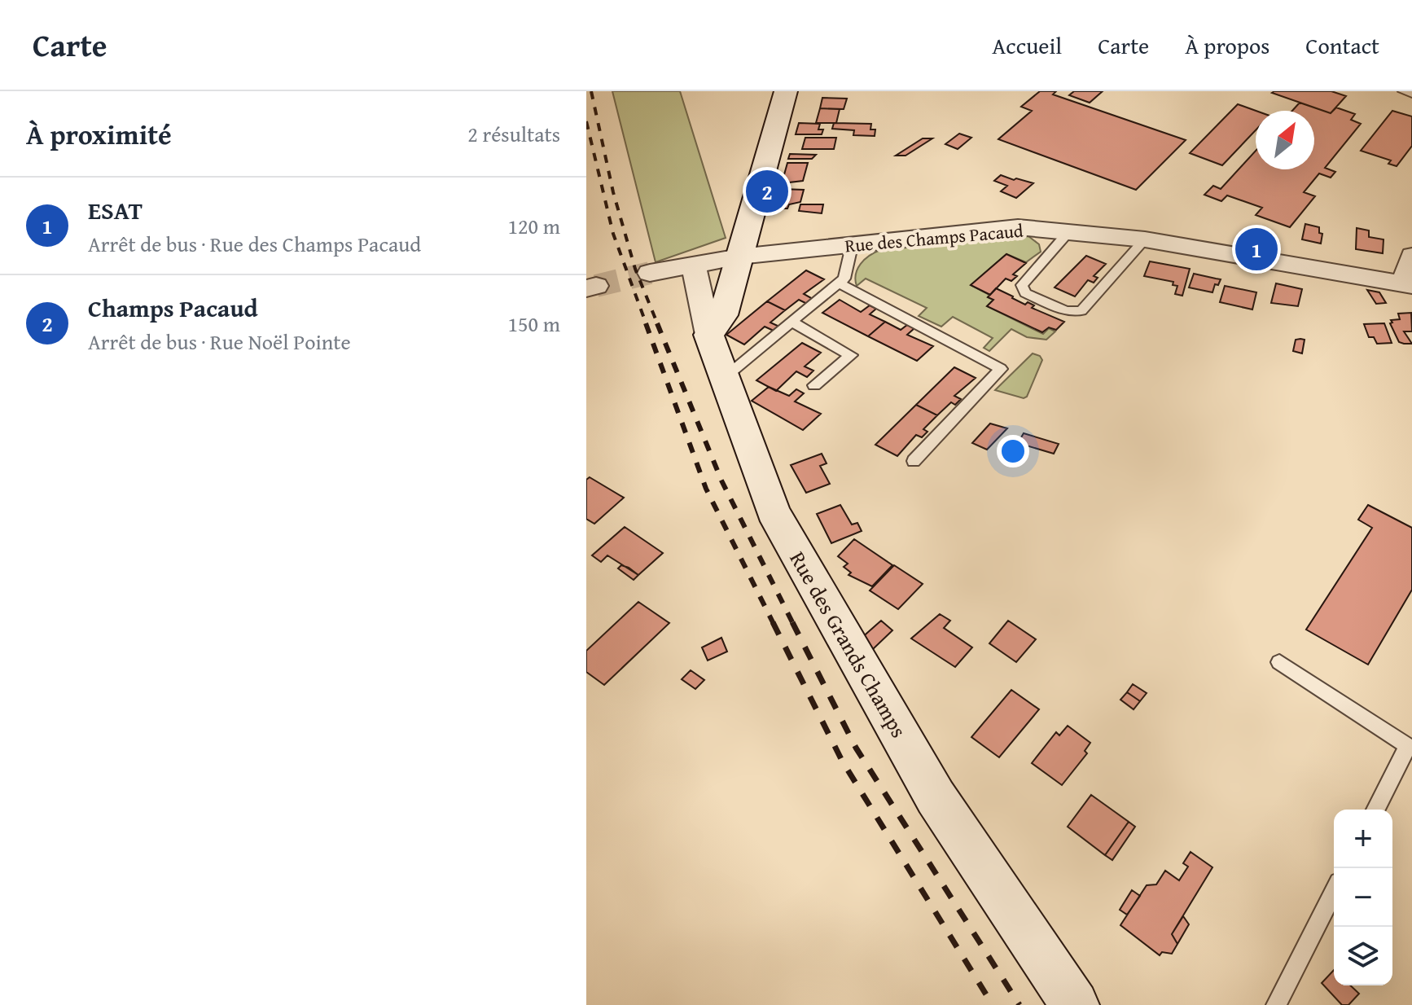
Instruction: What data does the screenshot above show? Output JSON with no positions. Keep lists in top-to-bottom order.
{
  "streets": {
    "street": ["Rue des Champs Pacaud", "Rue des Grands Champs"]
  },
  "north": "top right",
  "page": {
    "header": "Carte",
    "nav": [
      "Accueil",
      "Carte",
      "À propos",
      "Contact"
    ],
    "heading": ["À proximité", "2 résultats"],
    "pins": ["2", "1"],
    "list": [
      {
        "mark": "1",
        "name": "ESAT",
        "note": "Arrêt de bus · Rue des Champs Pacaud",
        "value": "120 m"
      },
      {
        "mark": "2",
        "name": "Champs Pacaud",
        "note": "Arrêt de bus · Rue Noël Pointe",
        "value": "150 m"
      }
    ],
    "map_buttons": ["+", "−"]
  }
}
